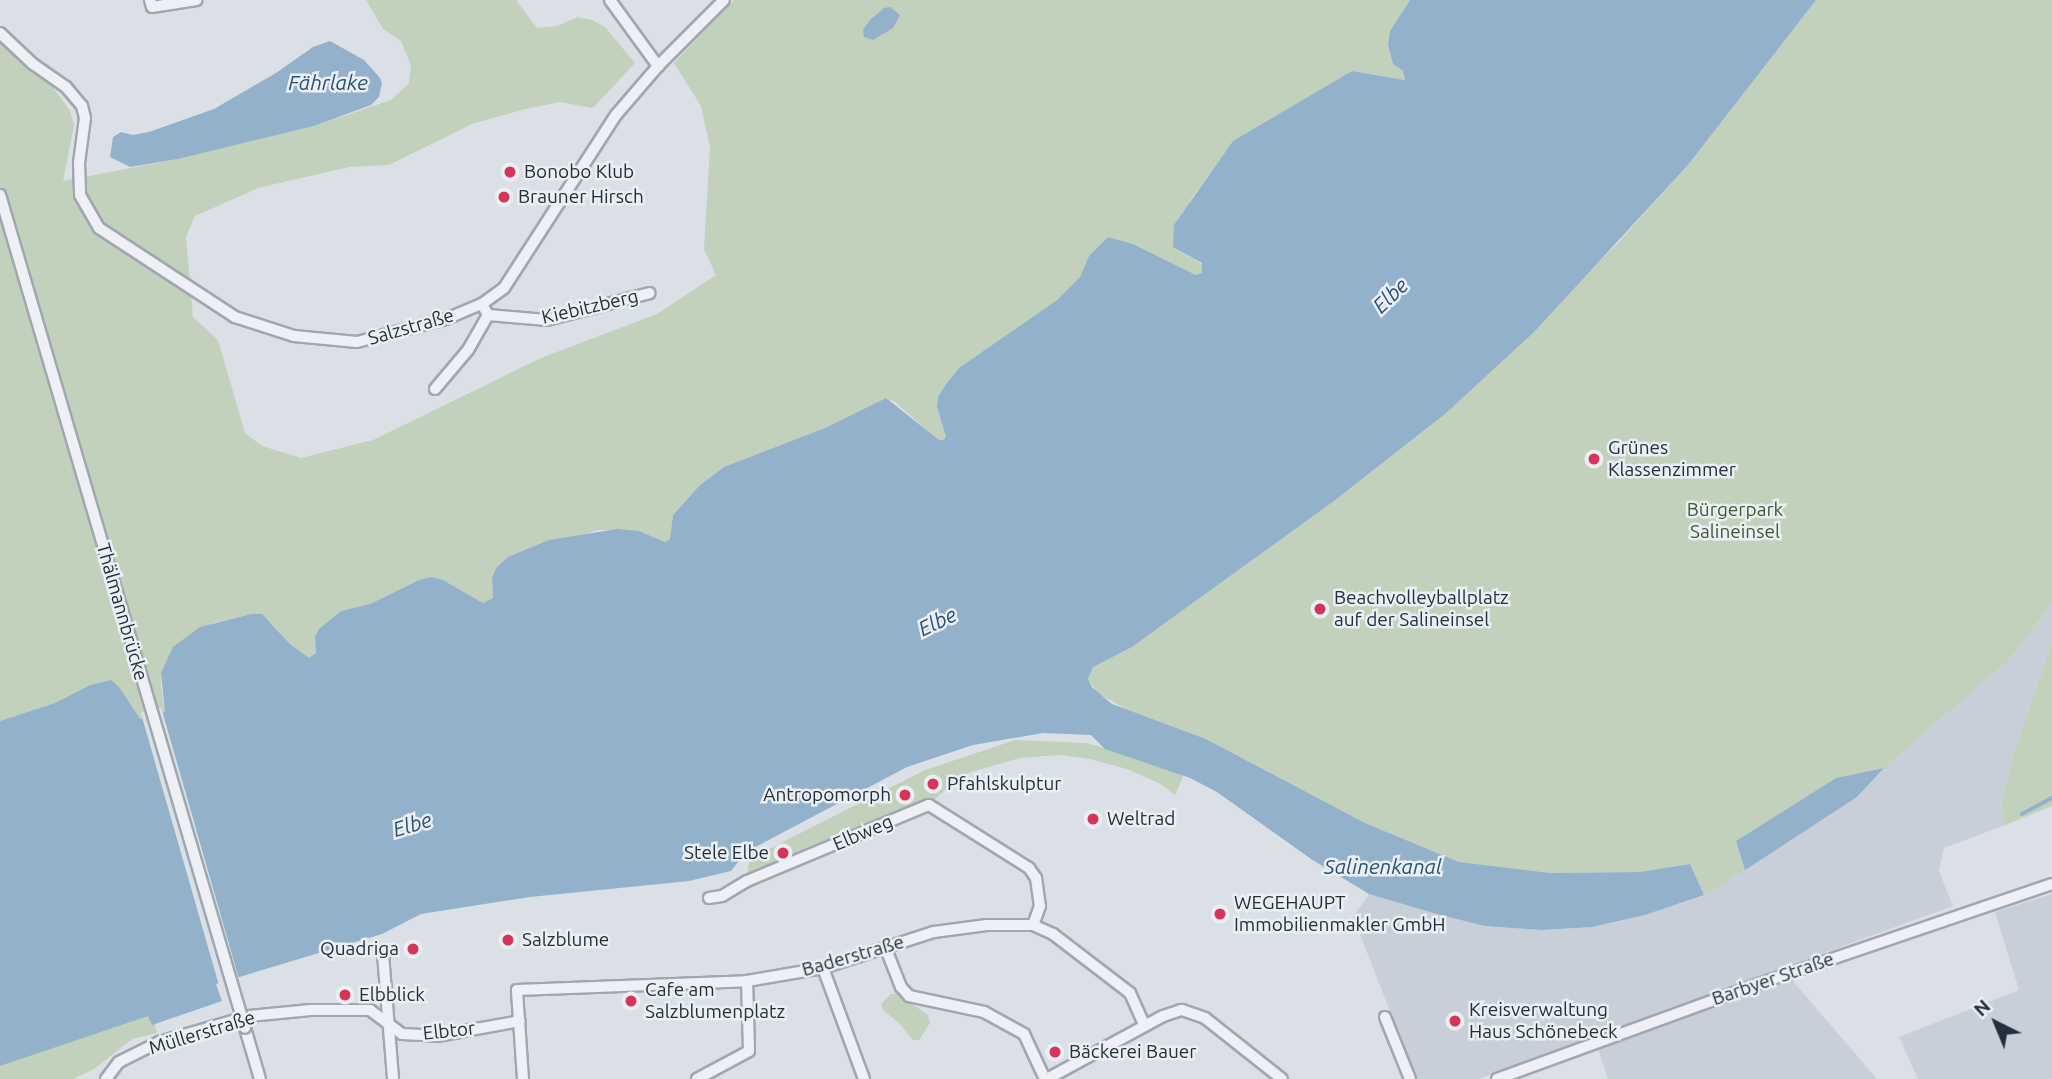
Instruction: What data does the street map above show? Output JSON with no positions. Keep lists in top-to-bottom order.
{
  "streets": {
    "street": [
      "Kiebitzberg",
      "Salzstraße",
      "Thälmannbrücke",
      "Elbweg",
      "Baderstraße",
      "Barbyer Straße",
      "Elbtor",
      "Müllerstraße"
    ]
  },
  "crossings": [
    ["Kiebitzberg", "Salzstraße"],
    ["Elbweg", "Baderstraße"],
    ["Baderstraße", "Elbtor"],
    ["Elbtor", "Müllerstraße"]
  ],
  "water": ["Fährlake", "Elbe", "Salinenkanal"],
  "parks": ["Bürgerpark Salineinsel"],
  "places": [
    "Bonobo Klub",
    "Brauner Hirsch",
    "Grünes Klassenzimmer",
    "Beachvolleyballplatz auf der Salineinsel",
    "Pfahlskulptur",
    "Antropomorph",
    "Weltrad",
    "Stele Elbe",
    "WEGEHAUPT Immobilienmakler GmbH",
    "Salzblume",
    "Quadriga",
    "Elbblick",
    "Cafe am Salzblumenplatz",
    "Kreisverwaltung Haus Schönebeck",
    "Bäckerei Bauer"
  ],
  "north": "top left"
}
